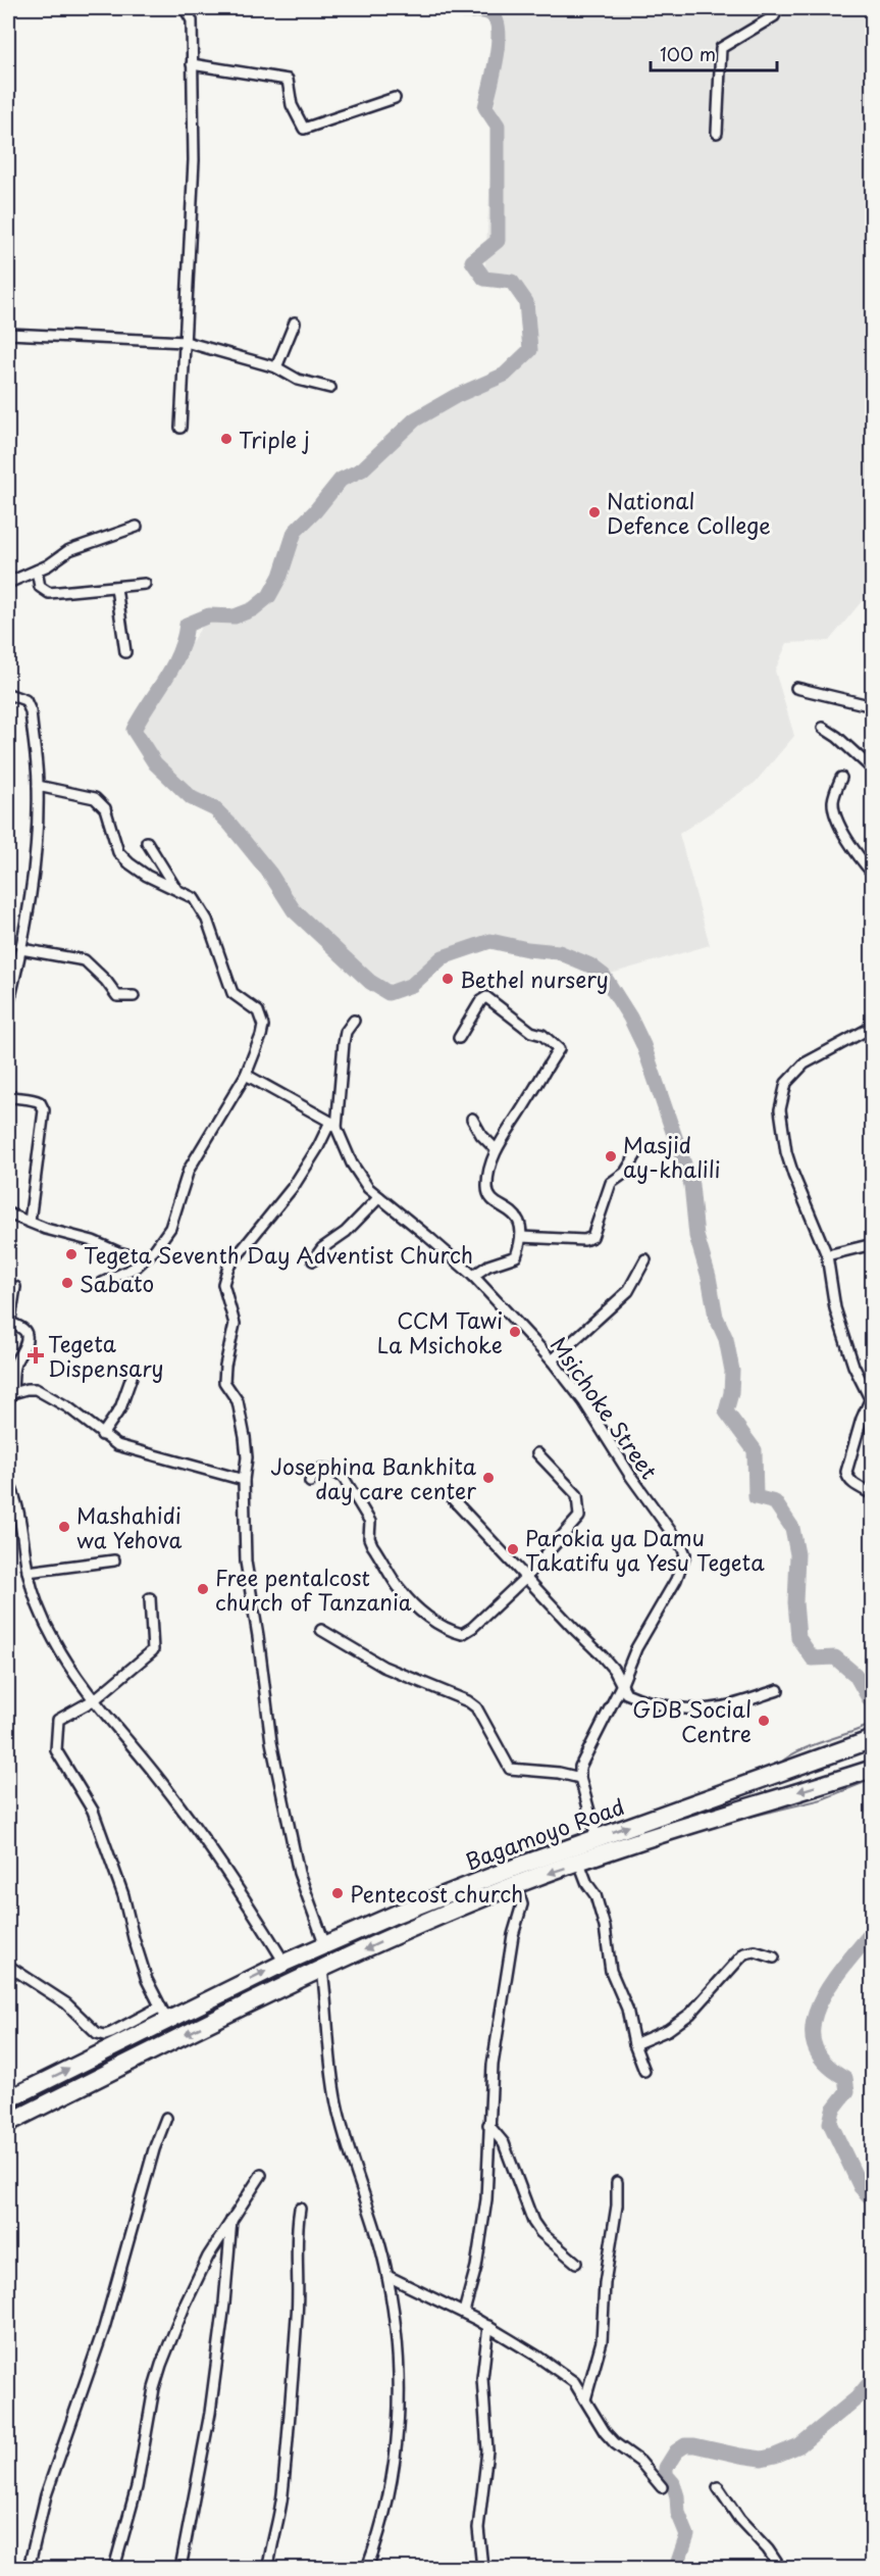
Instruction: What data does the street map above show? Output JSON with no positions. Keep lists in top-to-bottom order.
{
  "streets": {
    "highway": ["Bagamoyo Road"],
    "street": ["Msichoke Street"]
  },
  "places": {
    "other": [
      "Triple j",
      "National Defence College",
      "Bethel nursery",
      "Masjid ay-khalili",
      "Tegeta Seventh Day Adventist Church",
      "Sabato",
      "CCM Tawi La Msichoke",
      "Josephina Bankhita day care center",
      "Mashahidi wa Yehova",
      "Parokia ya Damu Takatifu ya Yesu Tegeta",
      "Free pentalcost church of Tanzania",
      "GDB Social Centre",
      "Pentecost church"
    ],
    "health": ["Tegeta Dispensary"]
  },
  "scale_bar": "100 m"
}
